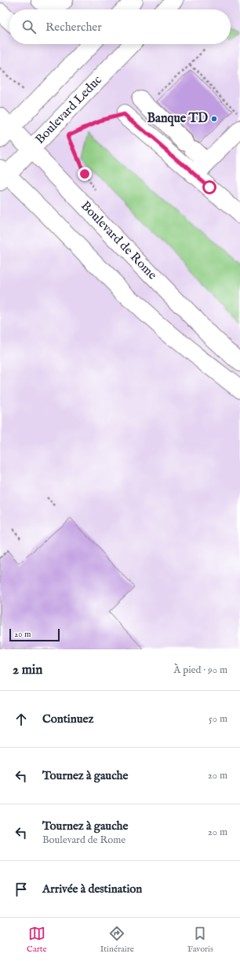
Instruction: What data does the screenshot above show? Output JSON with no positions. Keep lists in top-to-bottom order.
{
  "streets": {
    "main road": ["Boulevard Leduc", "Boulevard de Rome"]
  },
  "crossings": [
    ["Boulevard Leduc", "Boulevard de Rome"]
  ],
  "places": ["Banque TD"],
  "scale_bar": "20 m",
  "page": {
    "search": "Rechercher",
    "scale": "20 m",
    "heading": ["2 min", "À pied · 90 m"],
    "list": [
      ["Continuez", "50 m"],
      ["Tournez à gauche", "20 m"],
      ["Tournez à gauche", "Boulevard de Rome", "20 m"],
      "Arrivée à destination"
    ],
    "nav": ["Carte", "Itinéraire", "Favoris"]
  }
}
